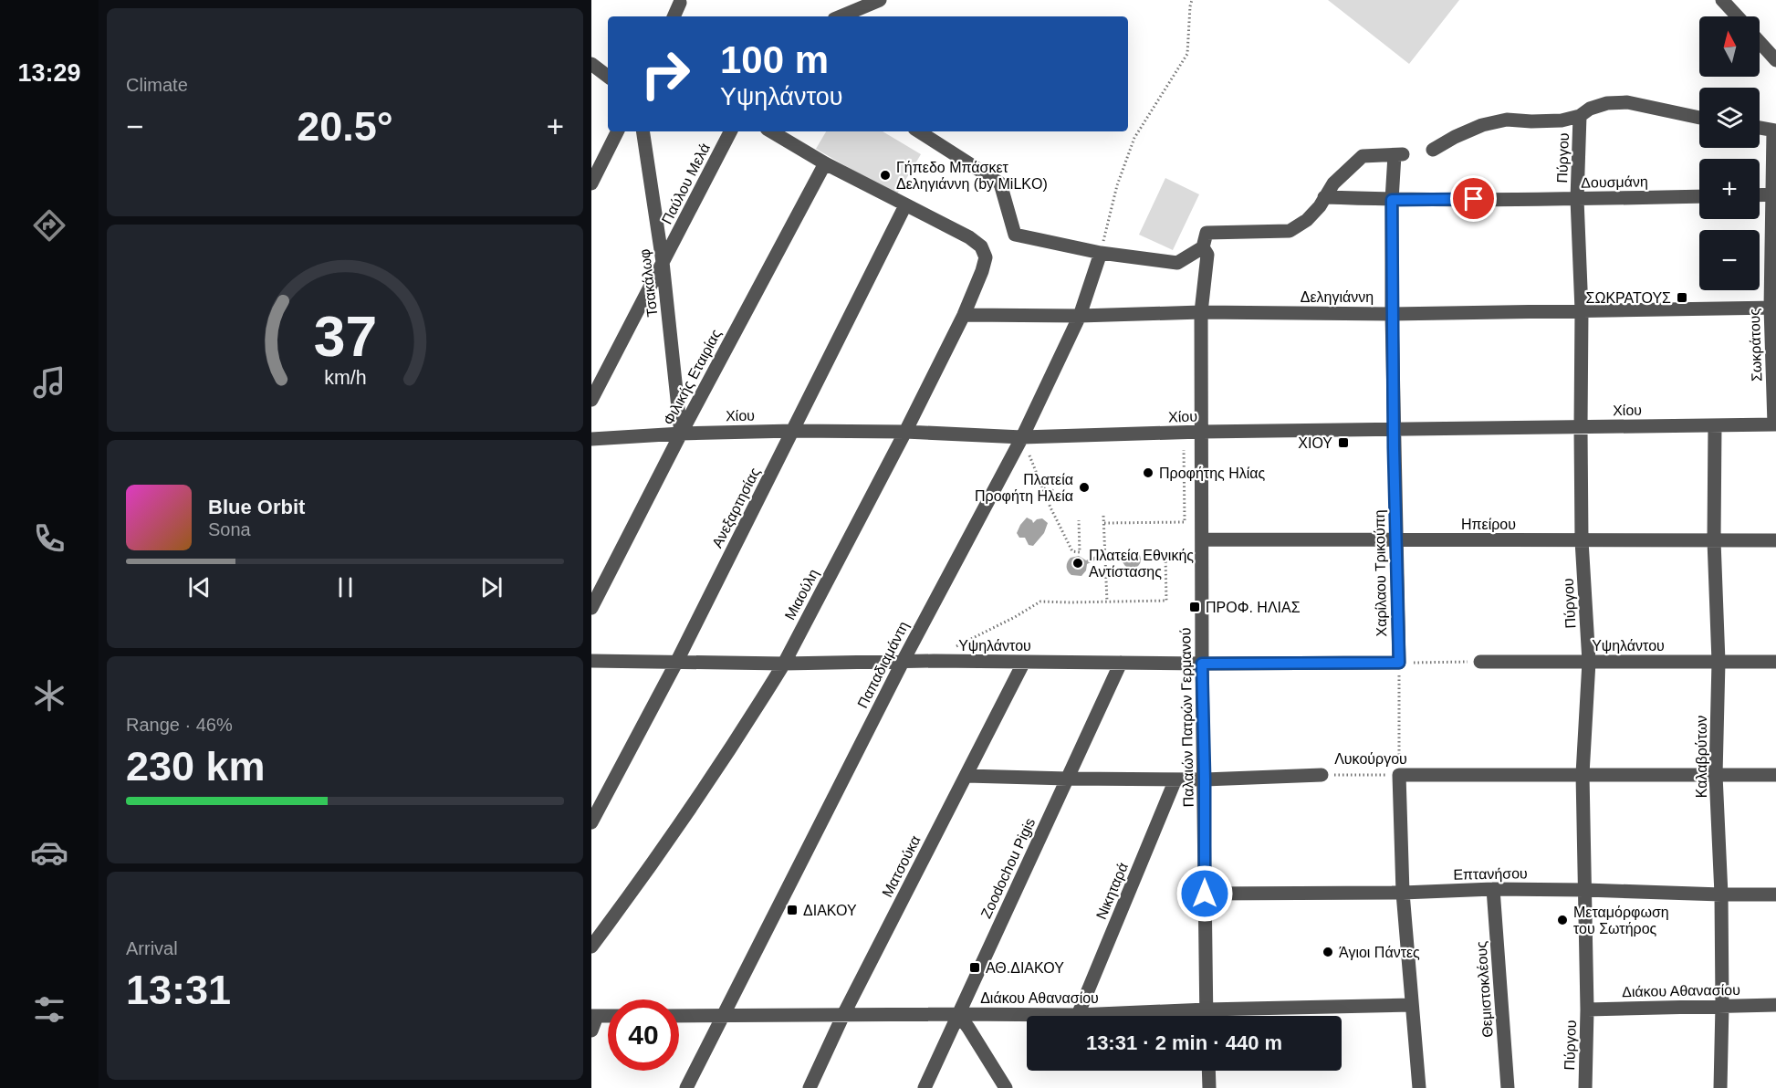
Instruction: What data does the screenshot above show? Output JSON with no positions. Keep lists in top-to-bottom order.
{
  "streets": {
    "street": [
      "Πύργου",
      "Δουσμάνη",
      "Παύλου Μελά",
      "Τσακάλωφ",
      "Δεληγιάννη",
      "Σωκράτους",
      "Φιλικής Εταιρίας",
      "Χίου",
      "Ανεξαρτησίας",
      "Ηπείρου",
      "Χαρίλαου Τρικούπη",
      "Μιαούλη",
      "Υψηλάντου",
      "Παπαδιαμάντη",
      "Παλαιών Πατρών Γερμανού",
      "Καλαβρύτων",
      "Λυκούργου",
      "Ματσούκα",
      "Zoodochou Pigis",
      "Επτανήσου",
      "Νικηταρά",
      "Θεμιστοκλέους",
      "Διάκου Αθανασίου"
    ]
  },
  "crossings": [
    ["Πύργου", "Δουσμάνη"],
    ["Πύργου", "Δεληγιάννη"],
    ["Πύργου", "Χίου"],
    ["Πύργου", "Ηπείρου"],
    ["Πύργου", "Υψηλάντου"],
    ["Πύργου", "Λυκούργου"],
    ["Πύργου", "Επτανήσου"],
    ["Πύργου", "Διάκου Αθανασίου"],
    ["Δουσμάνη", "Χαρίλαου Τρικούπη"],
    ["Παύλου Μελά", "Τσακάλωφ"],
    ["Τσακάλωφ", "Φιλικής Εταιρίας"],
    ["Τσακάλωφ", "Χίου"],
    ["Δεληγιάννη", "Σωκράτους"],
    ["Δεληγιάννη", "Χαρίλαου Τρικούπη"],
    ["Δεληγιάννη", "Μιαούλη"],
    ["Δεληγιάννη", "Παπαδιαμάντη"],
    ["Δεληγιάννη", "Παλαιών Πατρών Γερμανού"],
    ["Σωκράτους", "Χίου"],
    ["Φιλικής Εταιρίας", "Χίου"],
    ["Χίου", "Ανεξαρτησίας"],
    ["Χίου", "Χαρίλαου Τρικούπη"],
    ["Χίου", "Μιαούλη"],
    ["Χίου", "Παπαδιαμάντη"],
    ["Χίου", "Παλαιών Πατρών Γερμανού"],
    ["Χίου", "Καλαβρύτων"],
    ["Ανεξαρτησίας", "Μιαούλη"],
    ["Ανεξαρτησίας", "Υψηλάντου"],
    ["Ηπείρου", "Χαρίλαου Τρικούπη"],
    ["Ηπείρου", "Παλαιών Πατρών Γερμανού"],
    ["Ηπείρου", "Καλαβρύτων"],
    ["Χαρίλαου Τρικούπη", "Υψηλάντου"],
    ["Μιαούλη", "Υψηλάντου"],
    ["Υψηλάντου", "Παπαδιαμάντη"],
    ["Υψηλάντου", "Παλαιών Πατρών Γερμανού"],
    ["Υψηλάντου", "Καλαβρύτων"],
    ["Υψηλάντου", "Ματσούκα"],
    ["Υψηλάντου", "Zoodochou Pigis"],
    ["Παπαδιαμάντη", "Διάκου Αθανασίου"],
    ["Παλαιών Πατρών Γερμανού", "Λυκούργου"],
    ["Παλαιών Πατρών Γερμανού", "Επτανήσου"],
    ["Παλαιών Πατρών Γερμανού", "Διάκου Αθανασίου"],
    ["Καλαβρύτων", "Λυκούργου"],
    ["Καλαβρύτων", "Επτανήσου"],
    ["Καλαβρύτων", "Διάκου Αθανασίου"],
    ["Λυκούργου", "Ματσούκα"],
    ["Λυκούργου", "Zoodochou Pigis"],
    ["Λυκούργου", "Νικηταρά"],
    ["Ματσούκα", "Διάκου Αθανασίου"],
    ["Zoodochou Pigis", "Διάκου Αθανασίου"],
    ["Επτανήσου", "Θεμιστοκλέους"],
    ["Νικηταρά", "Διάκου Αθανασίου"]
  ],
  "places": {
    "other": [
      "Γήπεδο Μπάσκετ Δεληγιάννη (by MiLKO)",
      "Προφήτης Ηλίας",
      "Πλατεία Προφήτη Ηλεία",
      "Πλατεία Εθνικής Αντίστασης",
      "Μεταμόρφωση του Σωτήρος",
      "Άγιοι Πάντες"
    ],
    "transit": [
      "ΣΩΚΡΑΤΟΥΣ",
      "ΧΙΟΥ",
      "ΠΡΟΦ. ΗΛΙΑΣ",
      "ΔΙΑΚΟΥ",
      "ΑΘ.ΔΙΑΚΟΥ"
    ]
  },
  "north": "top",
  "page": {
    "tabs": "13:29",
    "tile": [
      "Climate",
      ["Range · 46%", "230 km"],
      ["Arrival", "13:31"]
    ],
    "map_buttons": ["+", "−"],
    "turn": ["100 m", "Υψηλάντου"],
    "heat": ["−", "20.5°", "+"],
    "song": ["Blue Orbit", "Sona"],
    "limit": "40",
    "trip": "13:31 · 2 min · 440 m",
    "gauge": ["37", "km/h"]
  }
}
